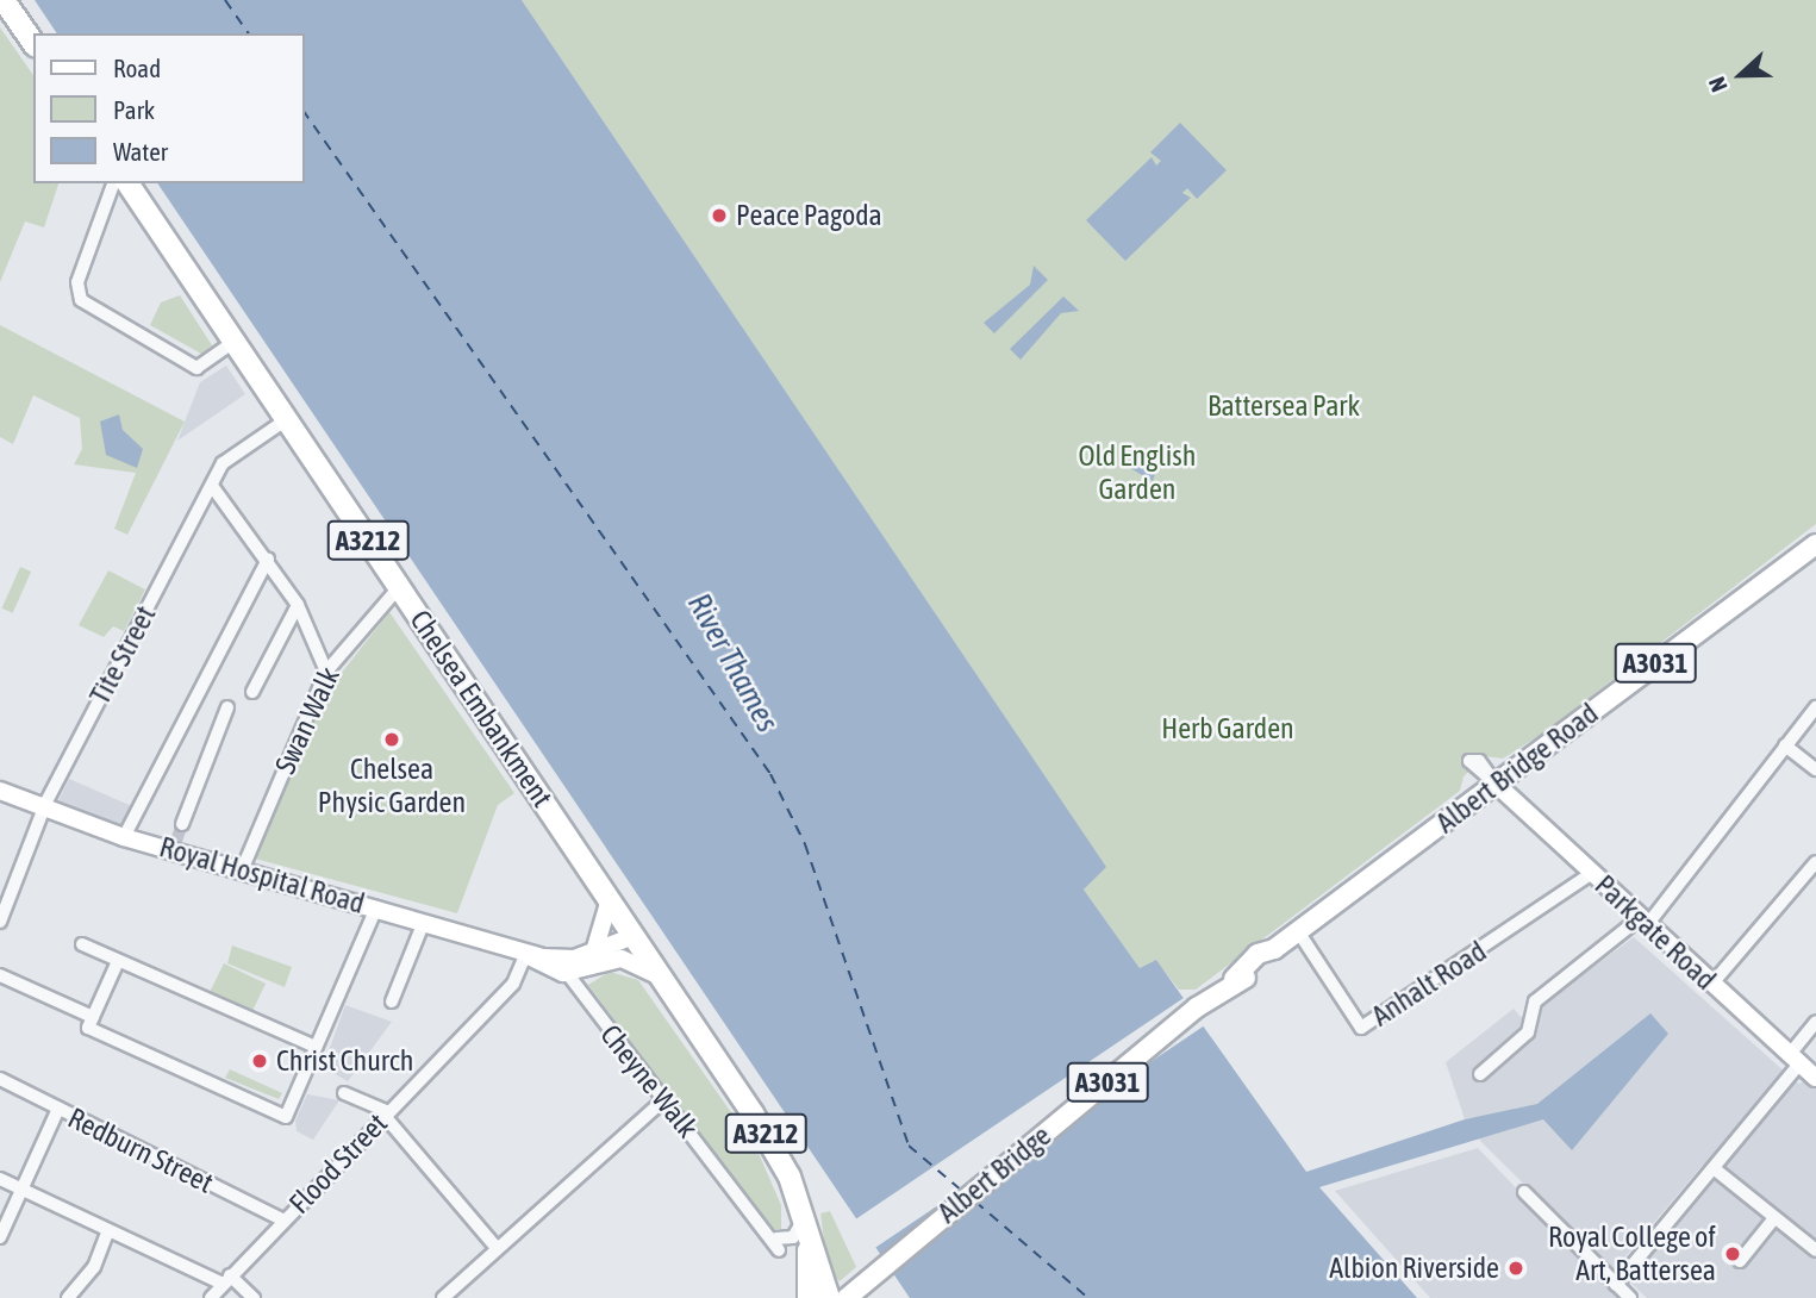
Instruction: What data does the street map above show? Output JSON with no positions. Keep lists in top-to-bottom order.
{
  "streets": {
    "highway": ["A3212", "Chelsea Embankment"],
    "main road": [
      "A3031",
      "Albert Bridge Road",
      "Royal Hospital Road",
      "Parkgate Road",
      "Albert Bridge"
    ],
    "street": [
      "Tite Street",
      "Swan Walk",
      "Anhalt Road",
      "Cheyne Walk",
      "Redburn Street",
      "Flood Street"
    ]
  },
  "crossings": [
    ["Tite Street", "Chelsea Embankment"],
    ["Tite Street", "Royal Hospital Road"],
    ["Chelsea Embankment", "Swan Walk"],
    ["Chelsea Embankment", "Royal Hospital Road"],
    ["Chelsea Embankment", "Cheyne Walk"],
    ["Chelsea Embankment", "Albert Bridge"],
    ["Swan Walk", "Royal Hospital Road"],
    ["Albert Bridge Road", "Parkgate Road"],
    ["Albert Bridge Road", "Anhalt Road"],
    ["Albert Bridge Road", "Albert Bridge"],
    ["Royal Hospital Road", "Cheyne Walk"],
    ["Royal Hospital Road", "Flood Street"],
    ["Parkgate Road", "Anhalt Road"],
    ["Anhalt Road", "Albert Bridge"],
    ["Redburn Street", "Flood Street"]
  ],
  "water": ["River Thames"],
  "parks": ["Battersea Park", "Old English Garden", "Herb Garden"],
  "places": [
    "Peace Pagoda",
    "Chelsea Physic Garden",
    "Christ Church",
    "Royal College of Art, Battersea",
    "Albion Riverside"
  ],
  "legend": ["Road", "Park", "Water"],
  "north": "left"
}
